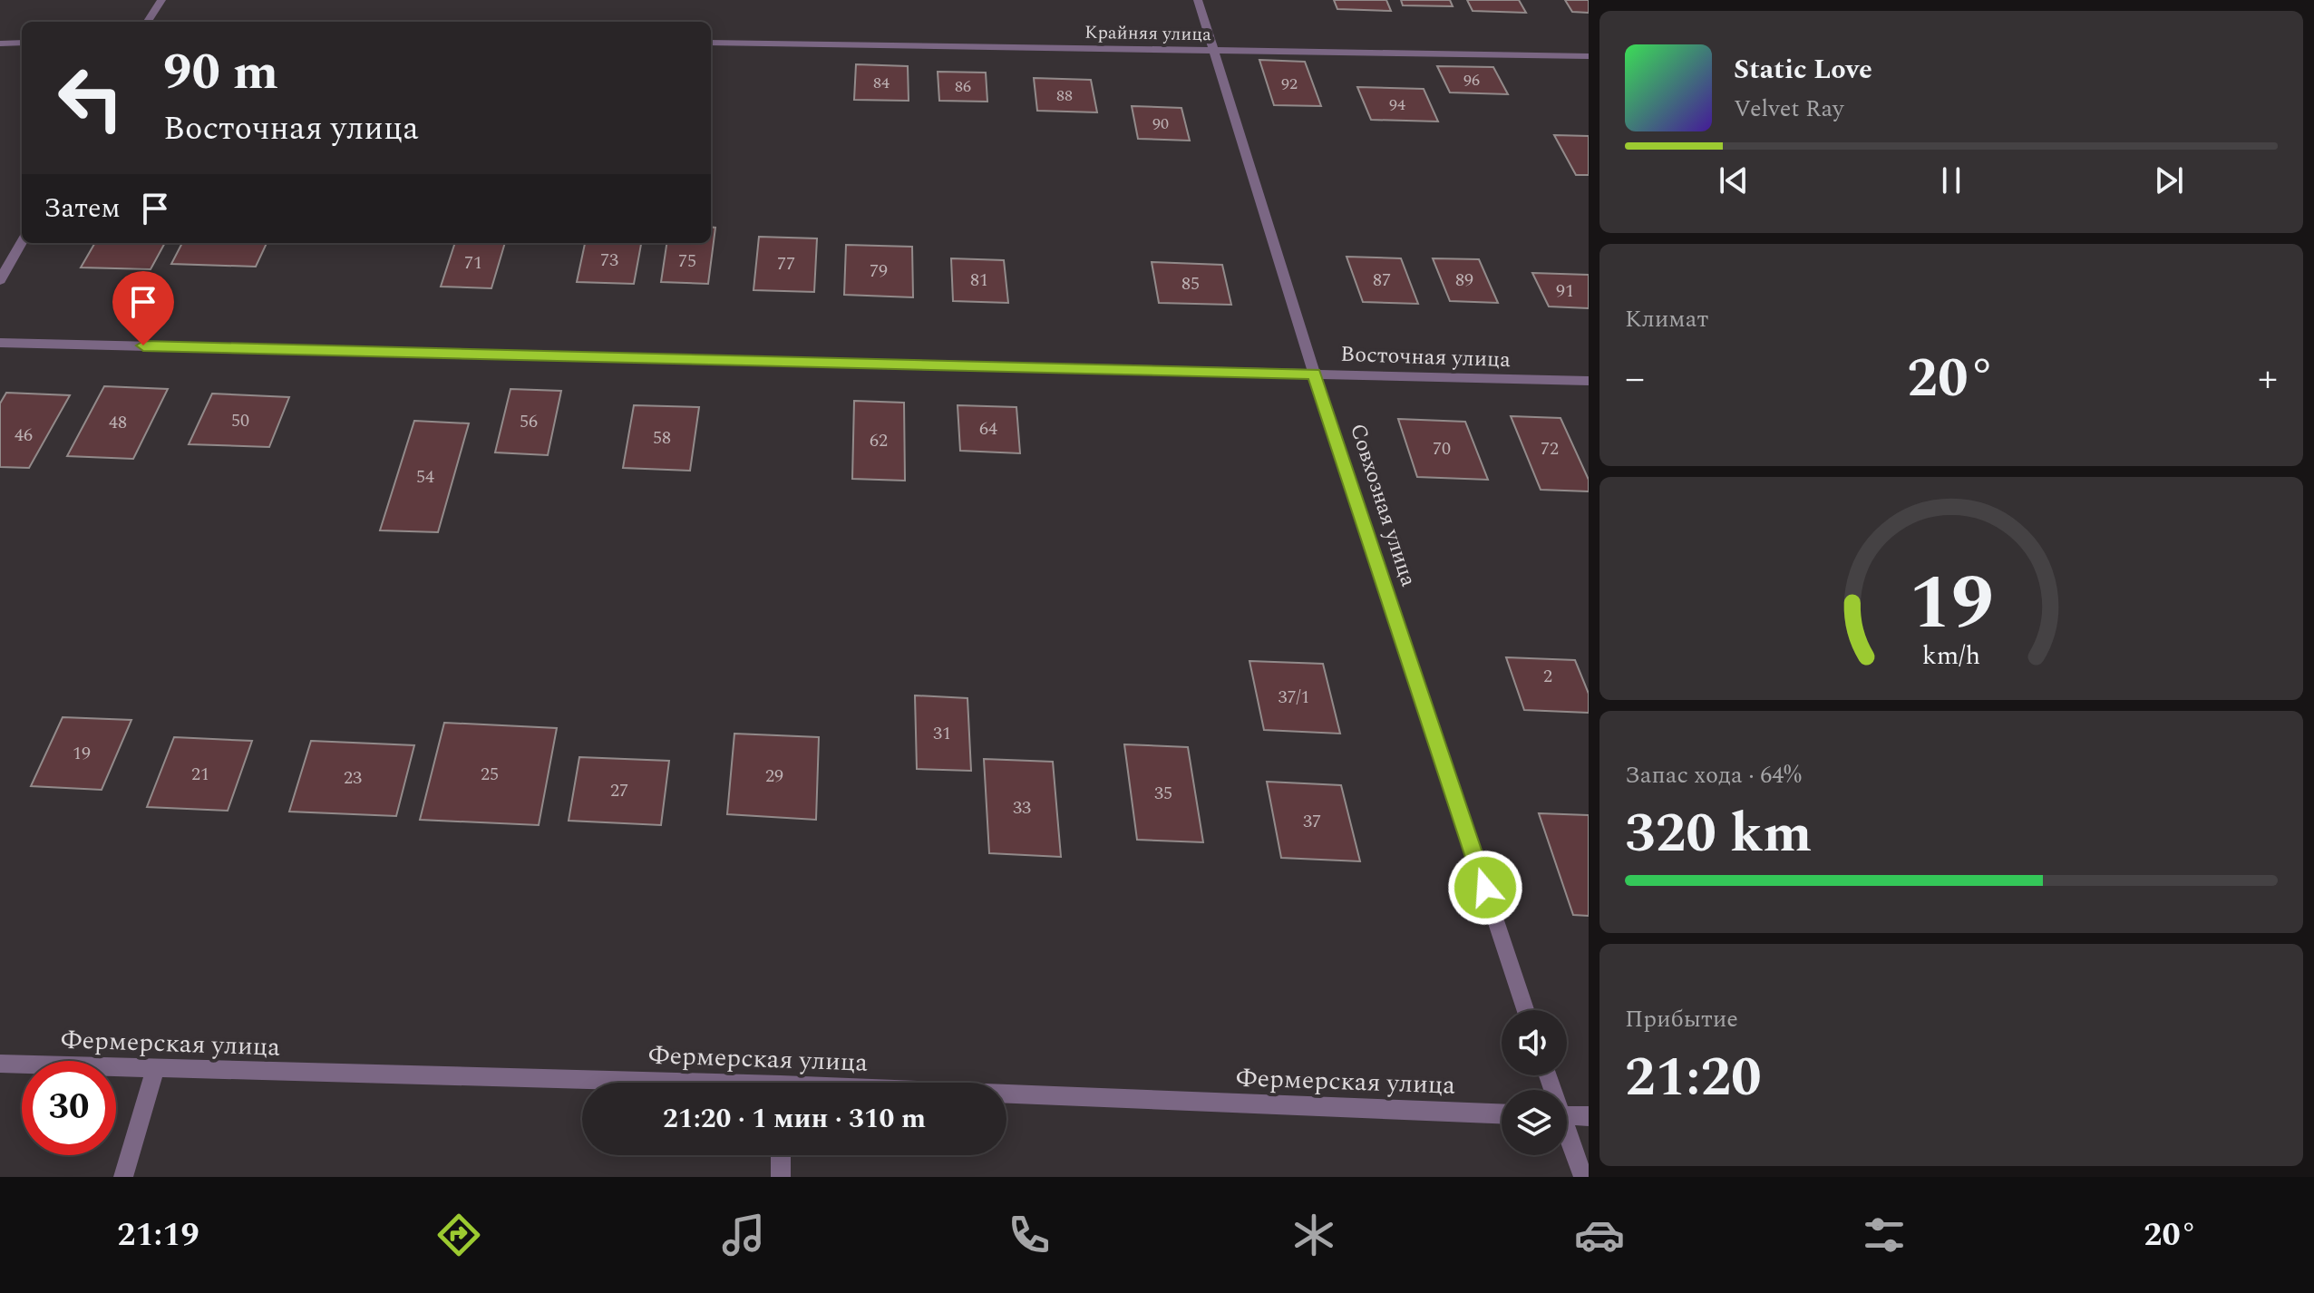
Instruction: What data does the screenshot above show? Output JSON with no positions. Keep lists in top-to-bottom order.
{
  "streets": {
    "street": [
      "Крайняя улица",
      "Восточная улица",
      "Совхозная улица",
      "Фермерская улица"
    ]
  },
  "crossings": [
    ["Крайняя улица", "Совхозная улица"],
    ["Восточная улица", "Совхозная улица"]
  ],
  "house_numbers": [
    "96",
    "84",
    "92",
    "86",
    "88",
    "94",
    "90",
    "73",
    "75",
    "71",
    "77",
    "79",
    "81",
    "87",
    "89",
    "85",
    "91",
    "50",
    "56",
    "48",
    "64",
    "46",
    "58",
    "62",
    "70",
    "72",
    "54",
    "2",
    "37/1",
    "31",
    "19",
    "21",
    "25",
    "29",
    "23",
    "27",
    "35",
    "33",
    "37"
  ],
  "page": {
    "turn": ["90 m", "Восточная улица"],
    "song": ["Static Love", "Velvet Ray"],
    "then": "Затем",
    "tile": [
      "Климат",
      ["Запас хода · 64%", "320 km"],
      ["Прибытие", "21:20"]
    ],
    "heat": ["−", "20°", "+"],
    "limit": "30",
    "trip": "21:20 · 1 мин · 310 m",
    "tabs": ["21:19", "20°"],
    "gauge": ["19", "km/h"]
  }
}
